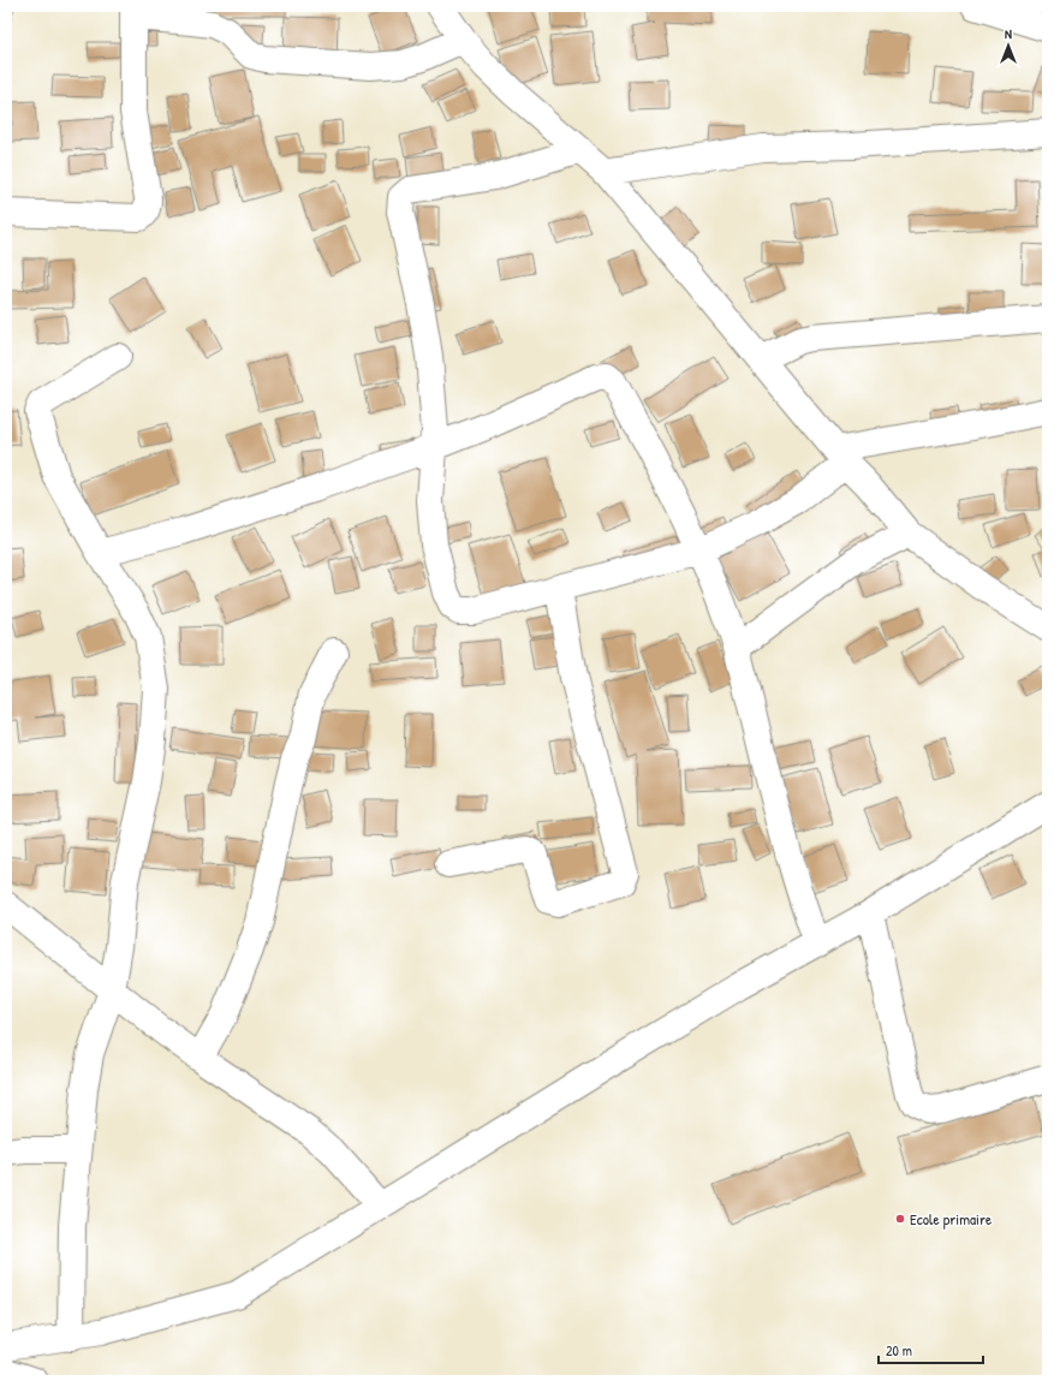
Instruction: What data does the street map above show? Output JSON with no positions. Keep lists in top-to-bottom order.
{
  "places": ["Ecole primaire"],
  "scale_bar": "20 m",
  "north": "top"
}
